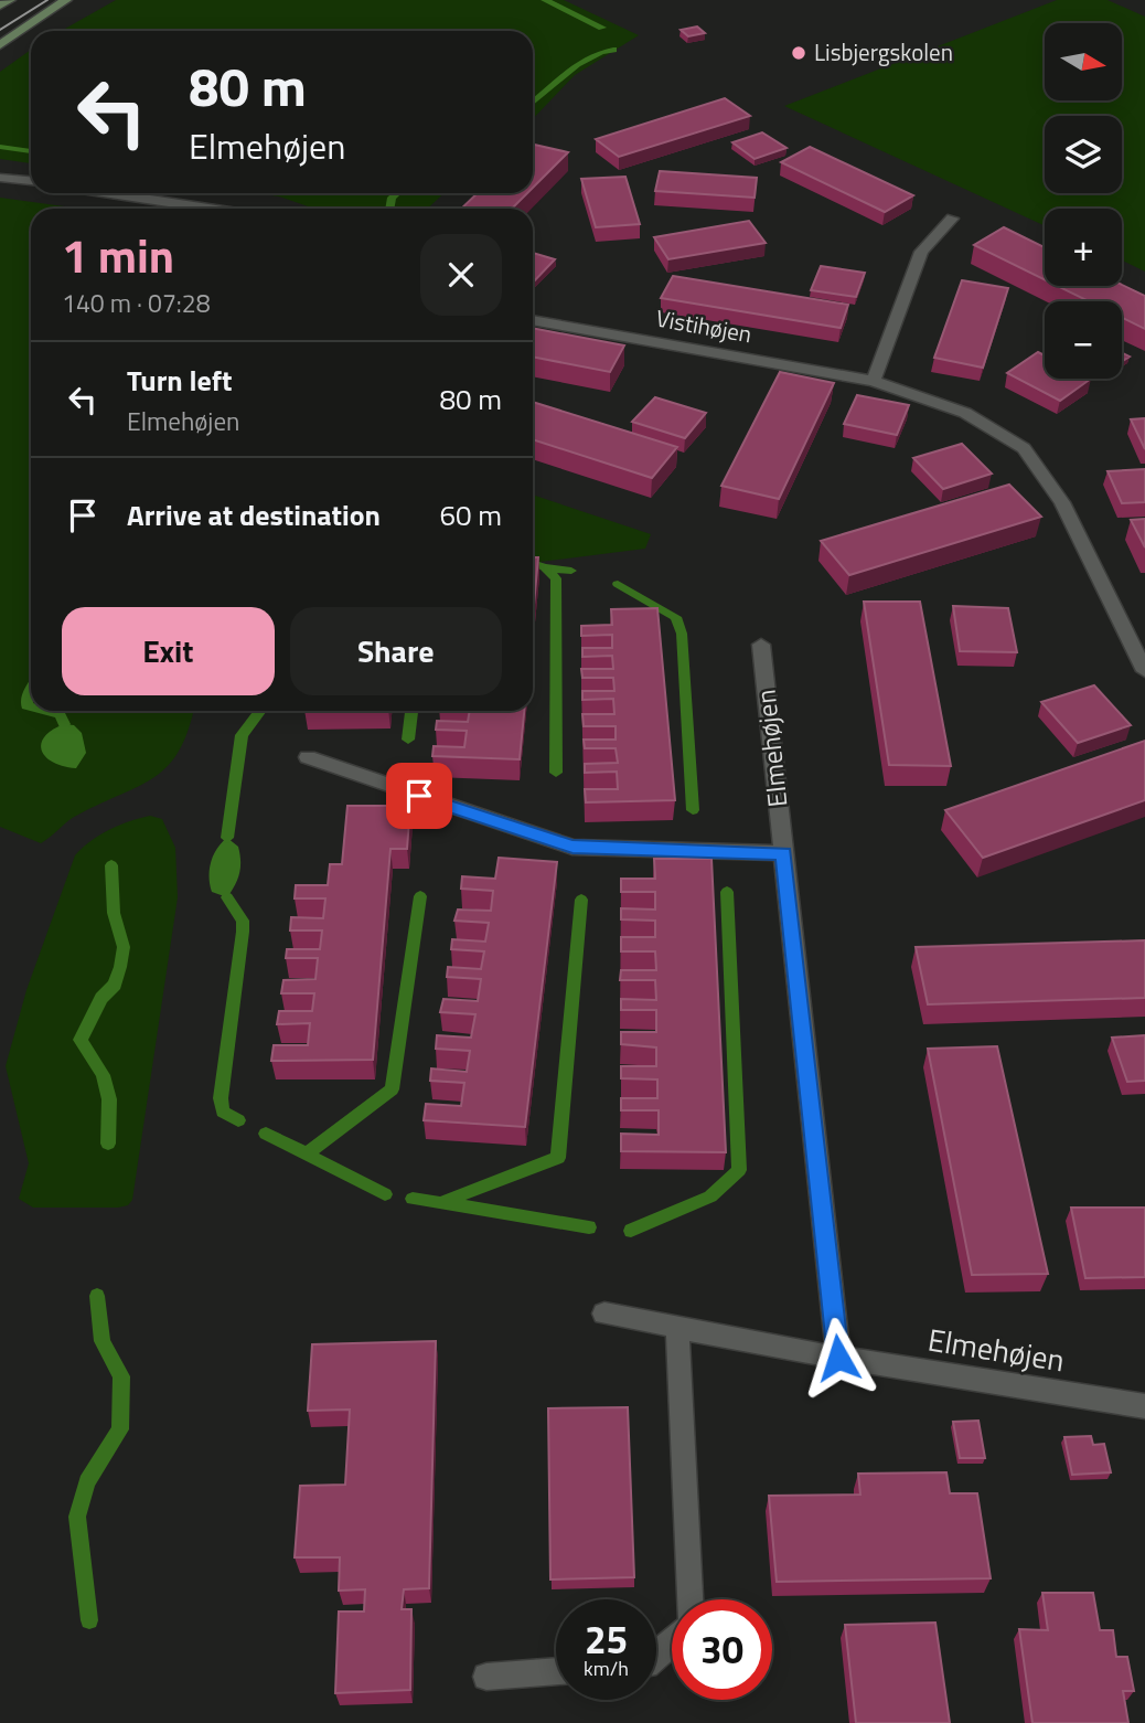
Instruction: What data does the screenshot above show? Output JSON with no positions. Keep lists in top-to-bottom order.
{
  "streets": {
    "street": ["Vistihøjen", "Elmehøjen"]
  },
  "places": ["Lisbjergskolen"],
  "north": "right",
  "page": {
    "map_buttons": ["+", "−"],
    "turn": ["80 m", "Elmehøjen"],
    "heading": ["1 min", "140 m · 07:28"],
    "list": [
      {
        "name": "Turn left",
        "note": "Elmehøjen",
        "value": "80 m"
      },
      {
        "name": "Arrive at destination",
        "value": "60 m"
      }
    ],
    "buttons": ["Exit", "Share"],
    "speed": "25 km/h",
    "limit": "30"
  }
}
